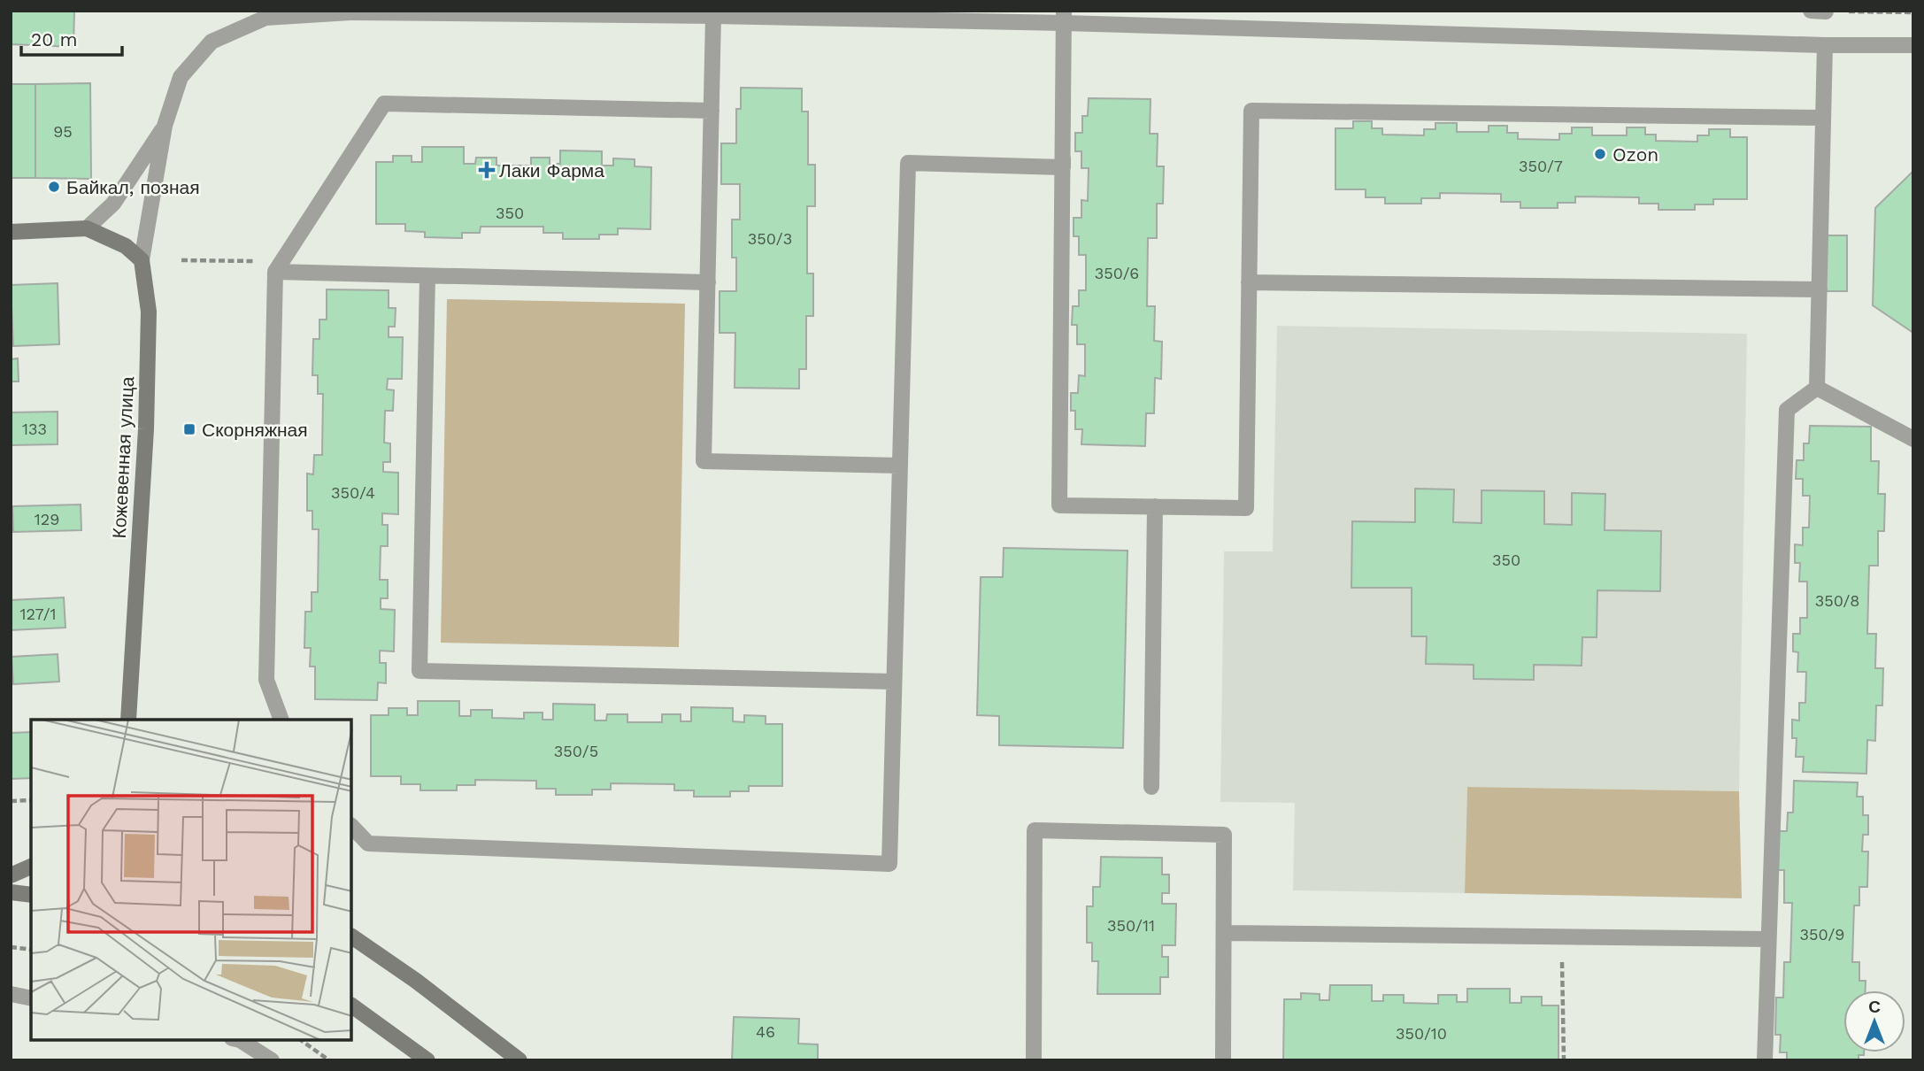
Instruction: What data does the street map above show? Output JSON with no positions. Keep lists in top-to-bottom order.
{
  "streets": {
    "main road": ["Кожевенная улица"]
  },
  "places": {
    "other": ["Ozon", "Байкал, позная"],
    "health": ["Лаки Фарма"],
    "transit": ["Скорняжная"]
  },
  "house_numbers": [
    "95",
    "350/7",
    "350",
    "350/3",
    "350/6",
    "133",
    "350/4",
    "129",
    "350",
    "350/8",
    "127/1",
    "350/5",
    "350/11",
    "350/9",
    "46",
    "350/10"
  ],
  "scale_bar": "20 m",
  "north": "top"
}
